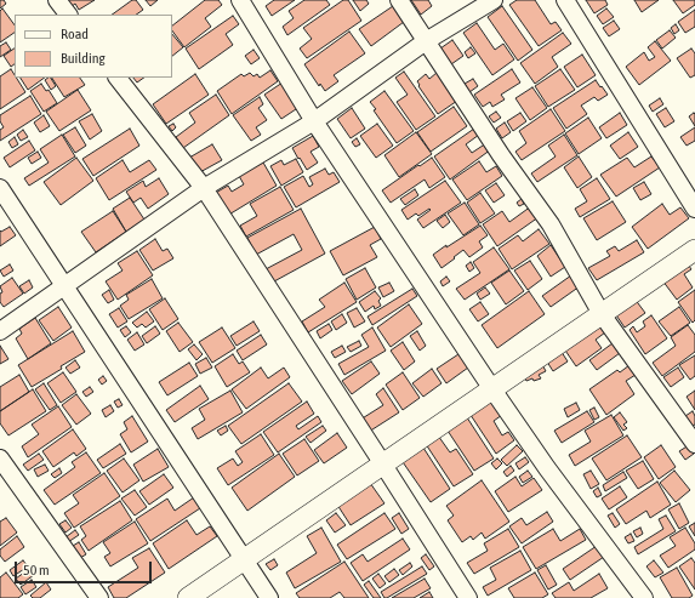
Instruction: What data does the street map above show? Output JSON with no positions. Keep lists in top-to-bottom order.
{
  "legend": ["Road", "Building"],
  "scale_bar": "50 m"
}
